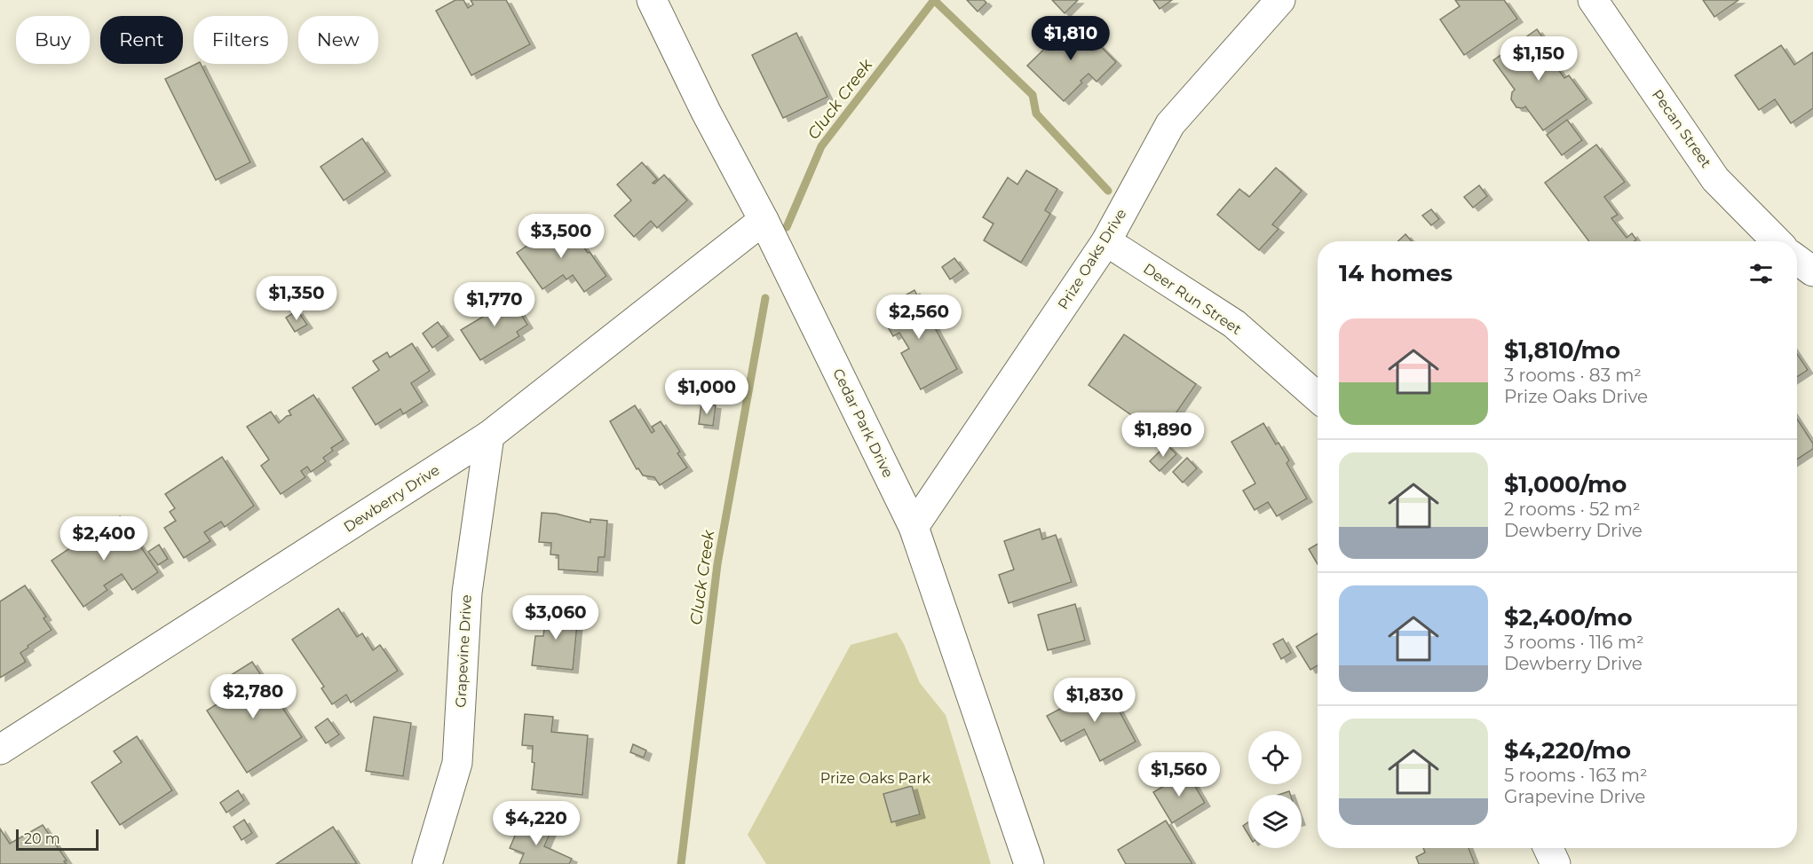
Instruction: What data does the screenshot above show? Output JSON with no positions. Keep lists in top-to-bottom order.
{
  "streets": {
    "street": [
      "Pecan Street",
      "Prize Oaks Drive",
      "Deer Run Street",
      "Cedar Park Drive",
      "Dewberry Drive",
      "Grapevine Drive"
    ]
  },
  "crossings": [
    ["Prize Oaks Drive", "Deer Run Street"],
    ["Prize Oaks Drive", "Cedar Park Drive"],
    ["Cedar Park Drive", "Dewberry Drive"],
    ["Dewberry Drive", "Grapevine Drive"]
  ],
  "water": ["Cluck Creek"],
  "parks": ["Prize Oaks Park"],
  "scale_bar": "20 m",
  "page": {
    "price": [
      "$1,810",
      "$1,150",
      "$3,500",
      "$1,350",
      "$1,770",
      "$2,560",
      "$1,000",
      "$1,890",
      "$2,400",
      "$3,060",
      "$2,780",
      "$1,830",
      "$1,560",
      "$4,220"
    ],
    "chip": [
      "Buy",
      "Rent",
      "Filters",
      "New"
    ],
    "heading": "14 homes",
    "list": [
      {
        "name": "$1,810/mo",
        "note": "3 rooms · 83 m² · Prize Oaks Drive"
      },
      {
        "name": "$1,000/mo",
        "note": "2 rooms · 52 m² · Dewberry Drive"
      },
      {
        "name": "$2,400/mo",
        "note": "3 rooms · 116 m² · Dewberry Drive"
      },
      {
        "name": "$4,220/mo",
        "note": "5 rooms · 163 m² · Grapevine Drive"
      }
    ],
    "scale": "20 m"
  }
}
